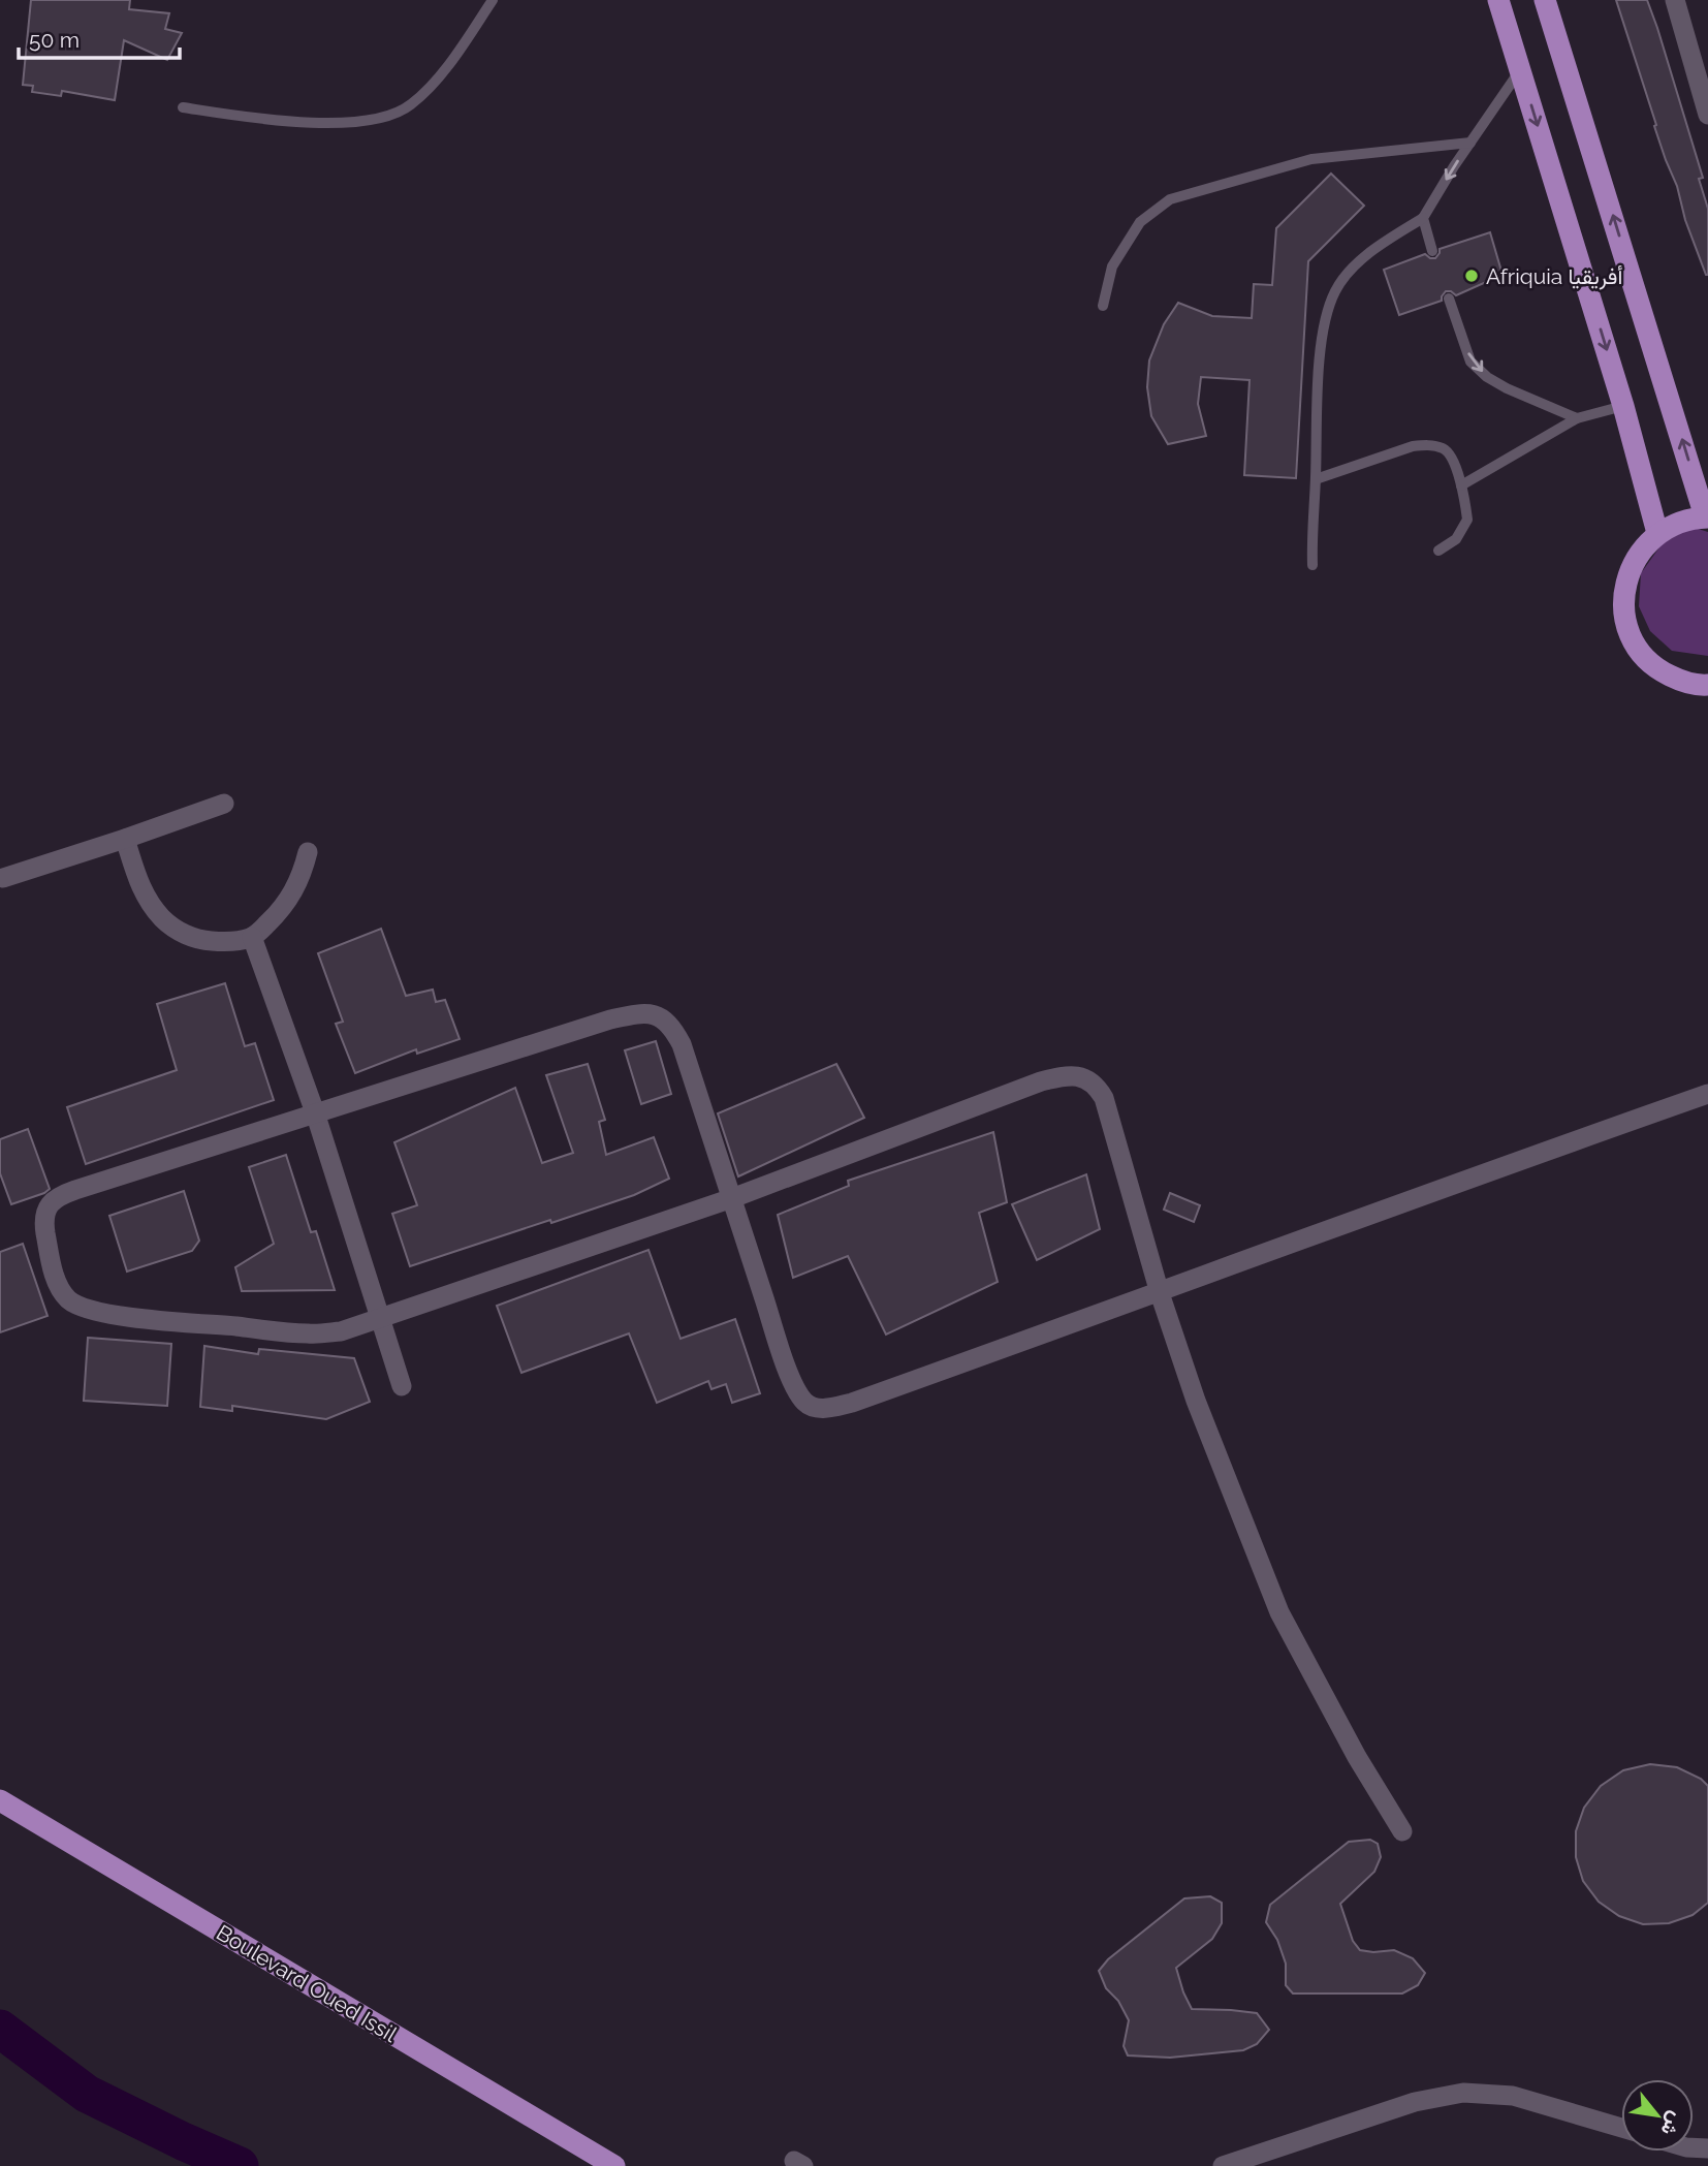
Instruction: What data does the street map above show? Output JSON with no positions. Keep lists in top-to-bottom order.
{
  "streets": {
    "main road": ["Boulevard Oued Issil"]
  },
  "places": ["Afriquia أفريقيا"],
  "scale_bar": "50 m",
  "north": "bottom right"
}
